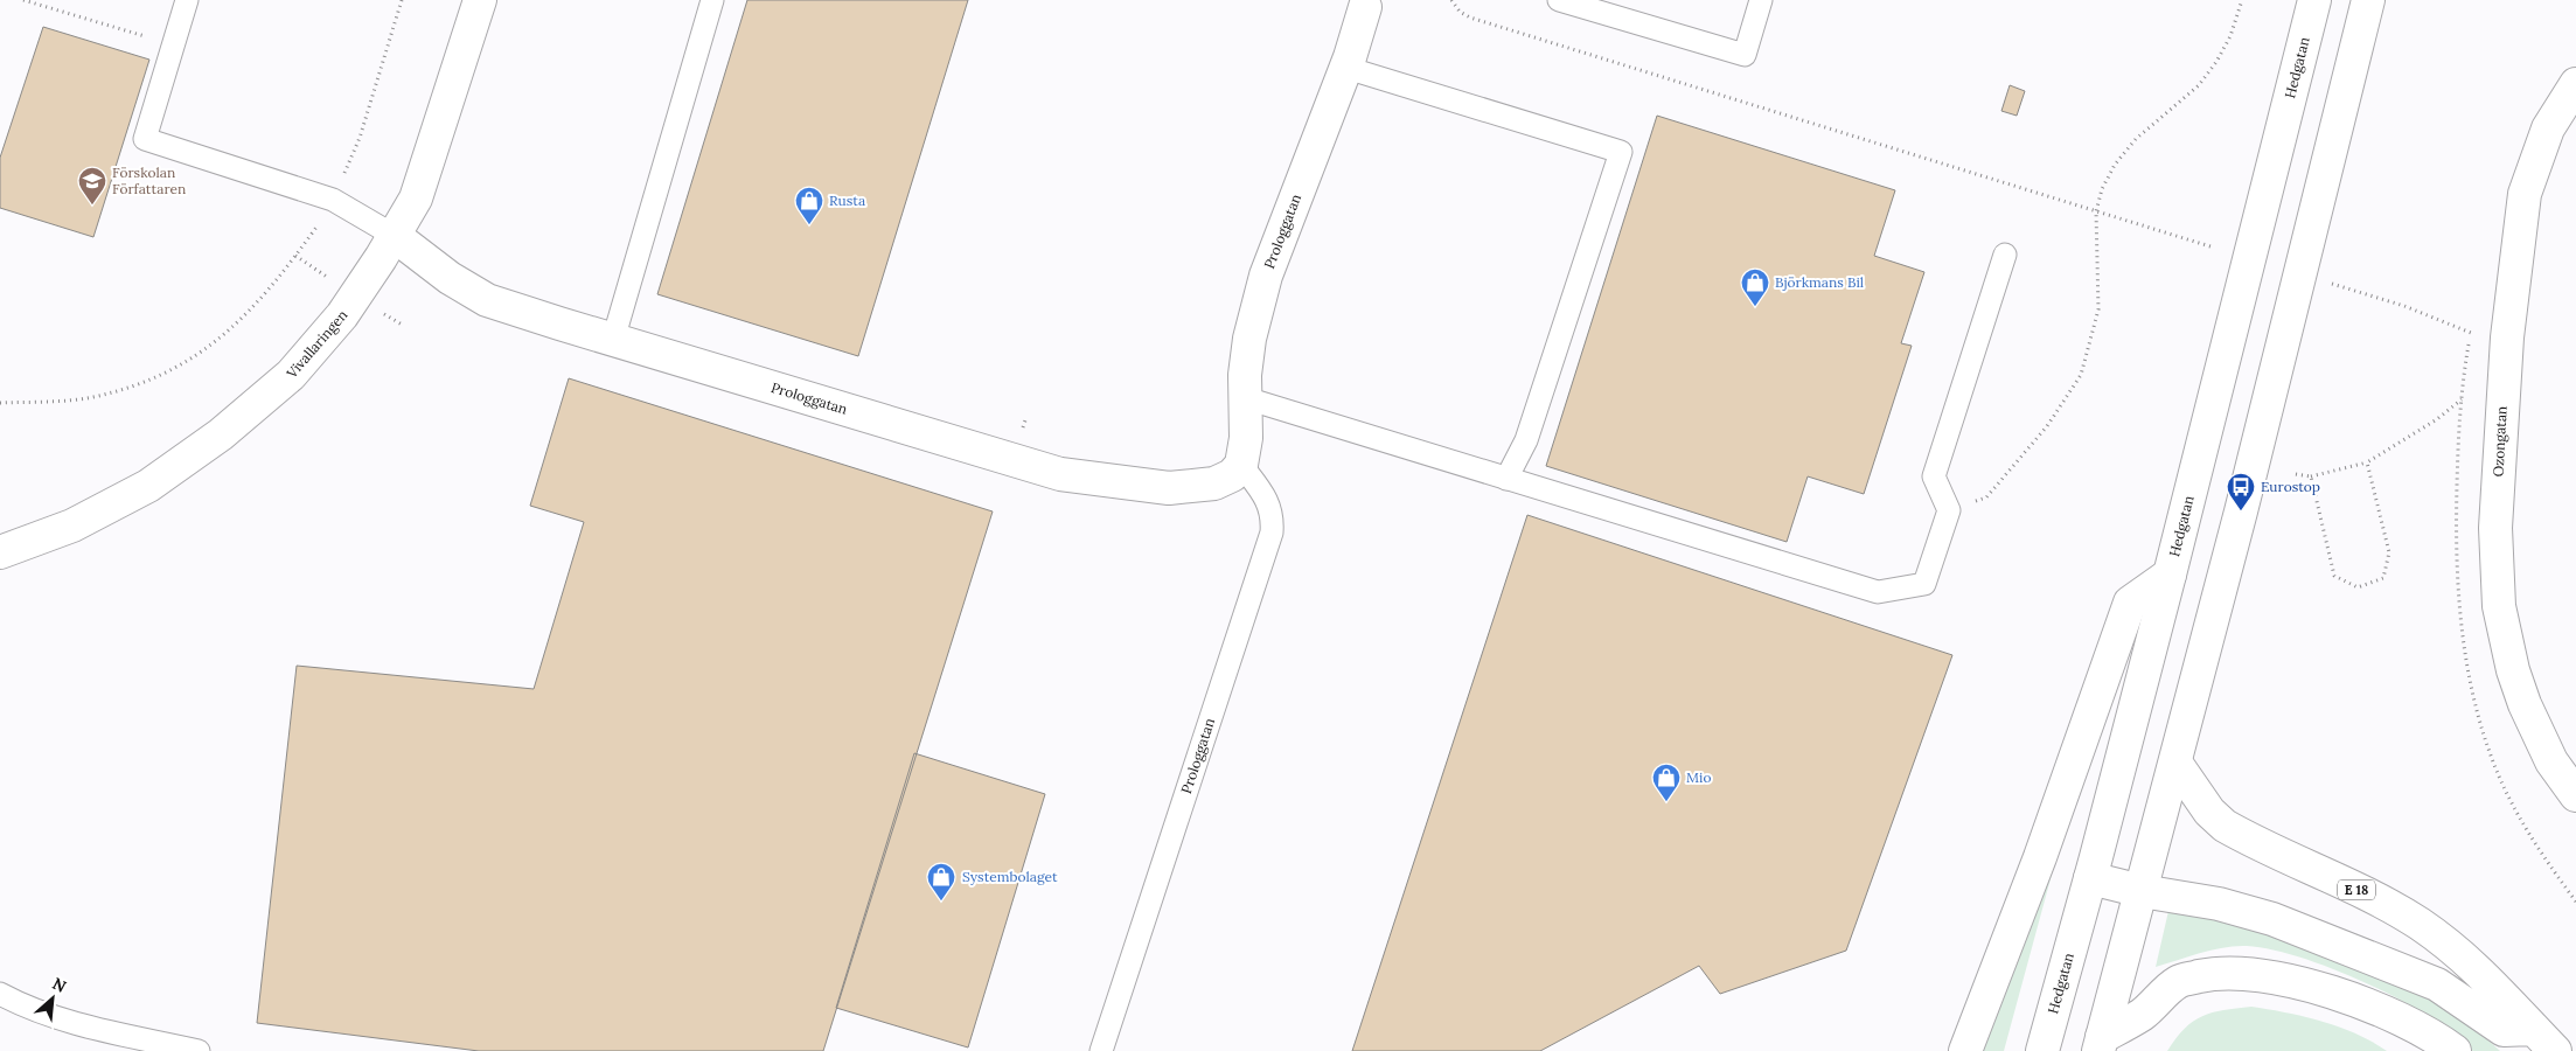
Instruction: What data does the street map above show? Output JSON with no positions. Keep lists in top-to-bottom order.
{
  "streets": {
    "main road": [
      "Hedgatan",
      "Prologgatan",
      "Vivallaringen",
      "Ozongatan",
      "E 18"
    ]
  },
  "crossings": [
    ["Hedgatan", "E 18"],
    ["Prologgatan", "Vivallaringen"]
  ],
  "places": {
    "school or university": ["Förskolan Författaren"],
    "shop": [
      "Rusta",
      "Björkmans Bil",
      "Mio",
      "Systembolaget"
    ],
    "bus stop": ["Eurostop"]
  },
  "north": "top right"
}
